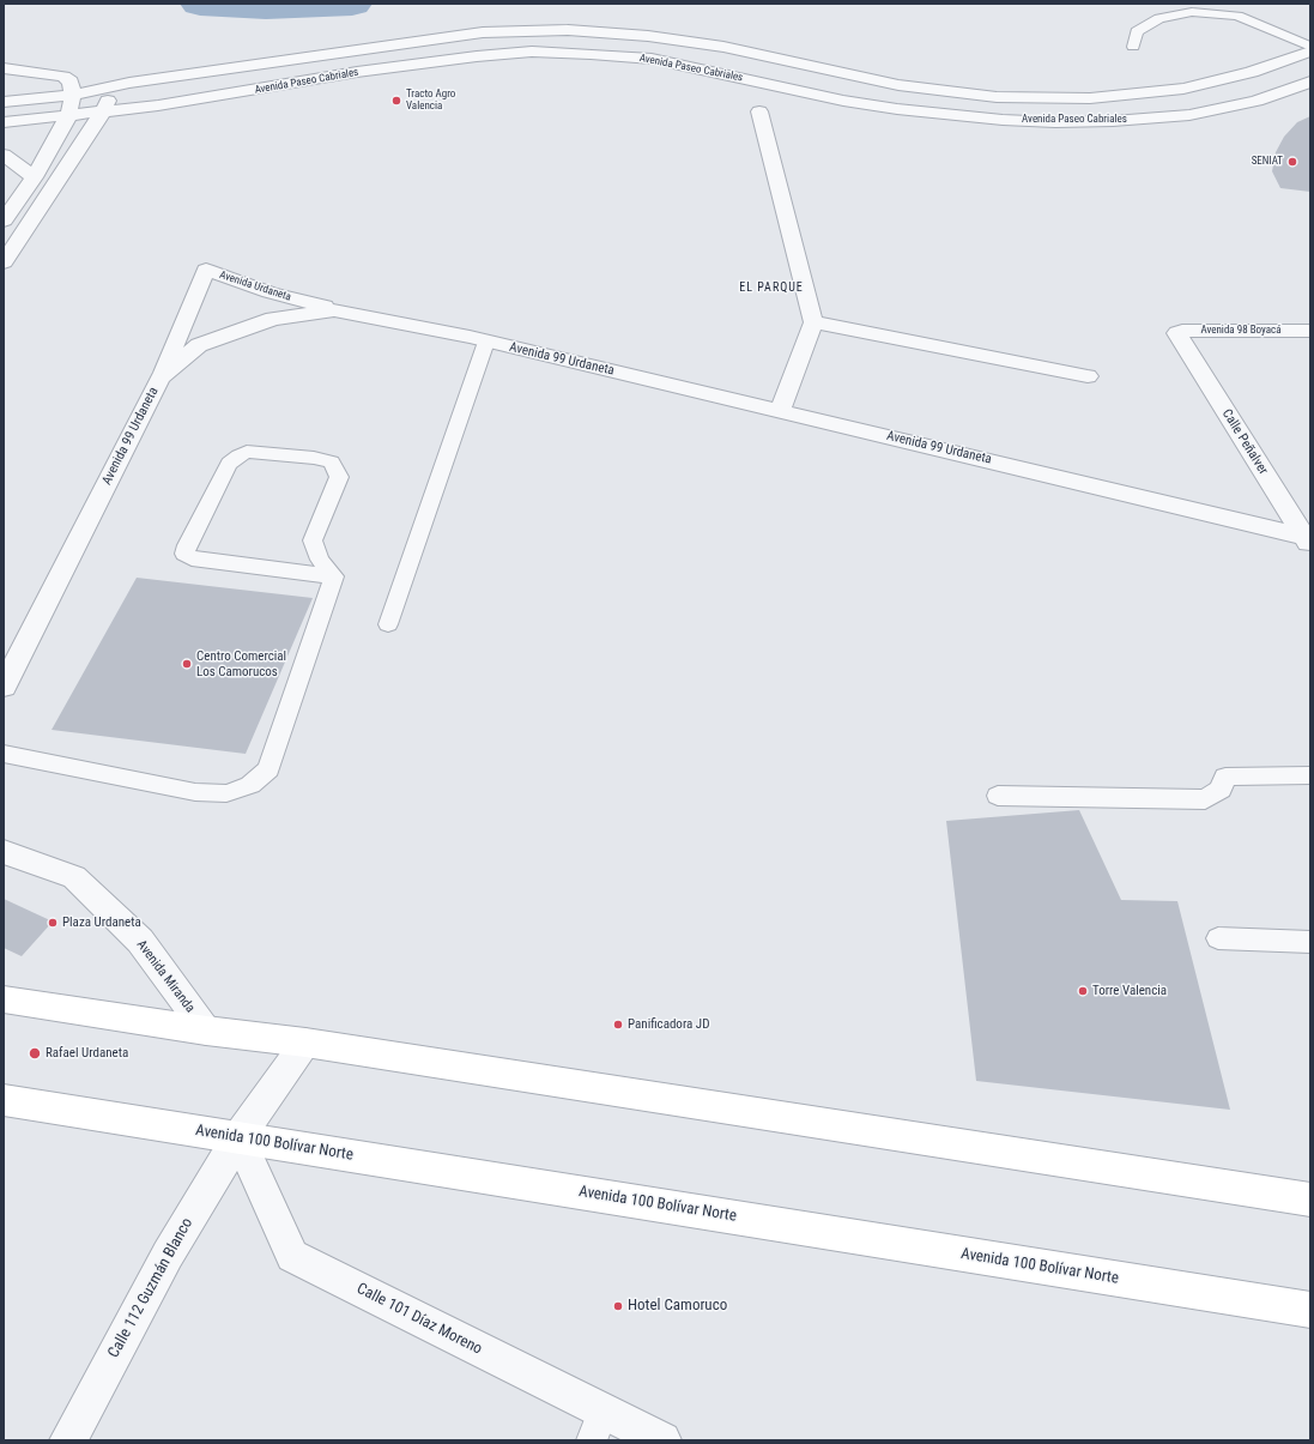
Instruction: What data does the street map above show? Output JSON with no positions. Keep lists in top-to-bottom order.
{
  "streets": {
    "main road": ["Avenida 100 Bolívar Norte"],
    "street": [
      "Avenida Paseo Cabriales",
      "Avenida Urdaneta",
      "Avenida 98 Boyacá",
      "Avenida 99 Urdaneta",
      "Calle Peñalver",
      "Avenida Miranda",
      "Calle 112 Guzmán Blanco",
      "Calle 101 Díaz Moreno"
    ]
  },
  "crossings": [
    ["Avenida Urdaneta", "Avenida 99 Urdaneta"],
    ["Avenida 98 Boyacá", "Calle Peñalver"],
    ["Avenida 99 Urdaneta", "Calle Peñalver"],
    ["Avenida 100 Bolívar Norte", "Calle 112 Guzmán Blanco"],
    ["Avenida 100 Bolívar Norte", "Calle 101 Díaz Moreno"],
    ["Calle 112 Guzmán Blanco", "Calle 101 Díaz Moreno"]
  ],
  "districts": ["EL PARQUE"],
  "places": [
    "Tracto Agro Valencia",
    "SENIAT",
    "Centro Comercial Los Camorucos",
    "Plaza Urdaneta",
    "Torre Valencia",
    "Panificadora JD",
    "Rafael Urdaneta",
    "Hotel Camoruco"
  ]
}
